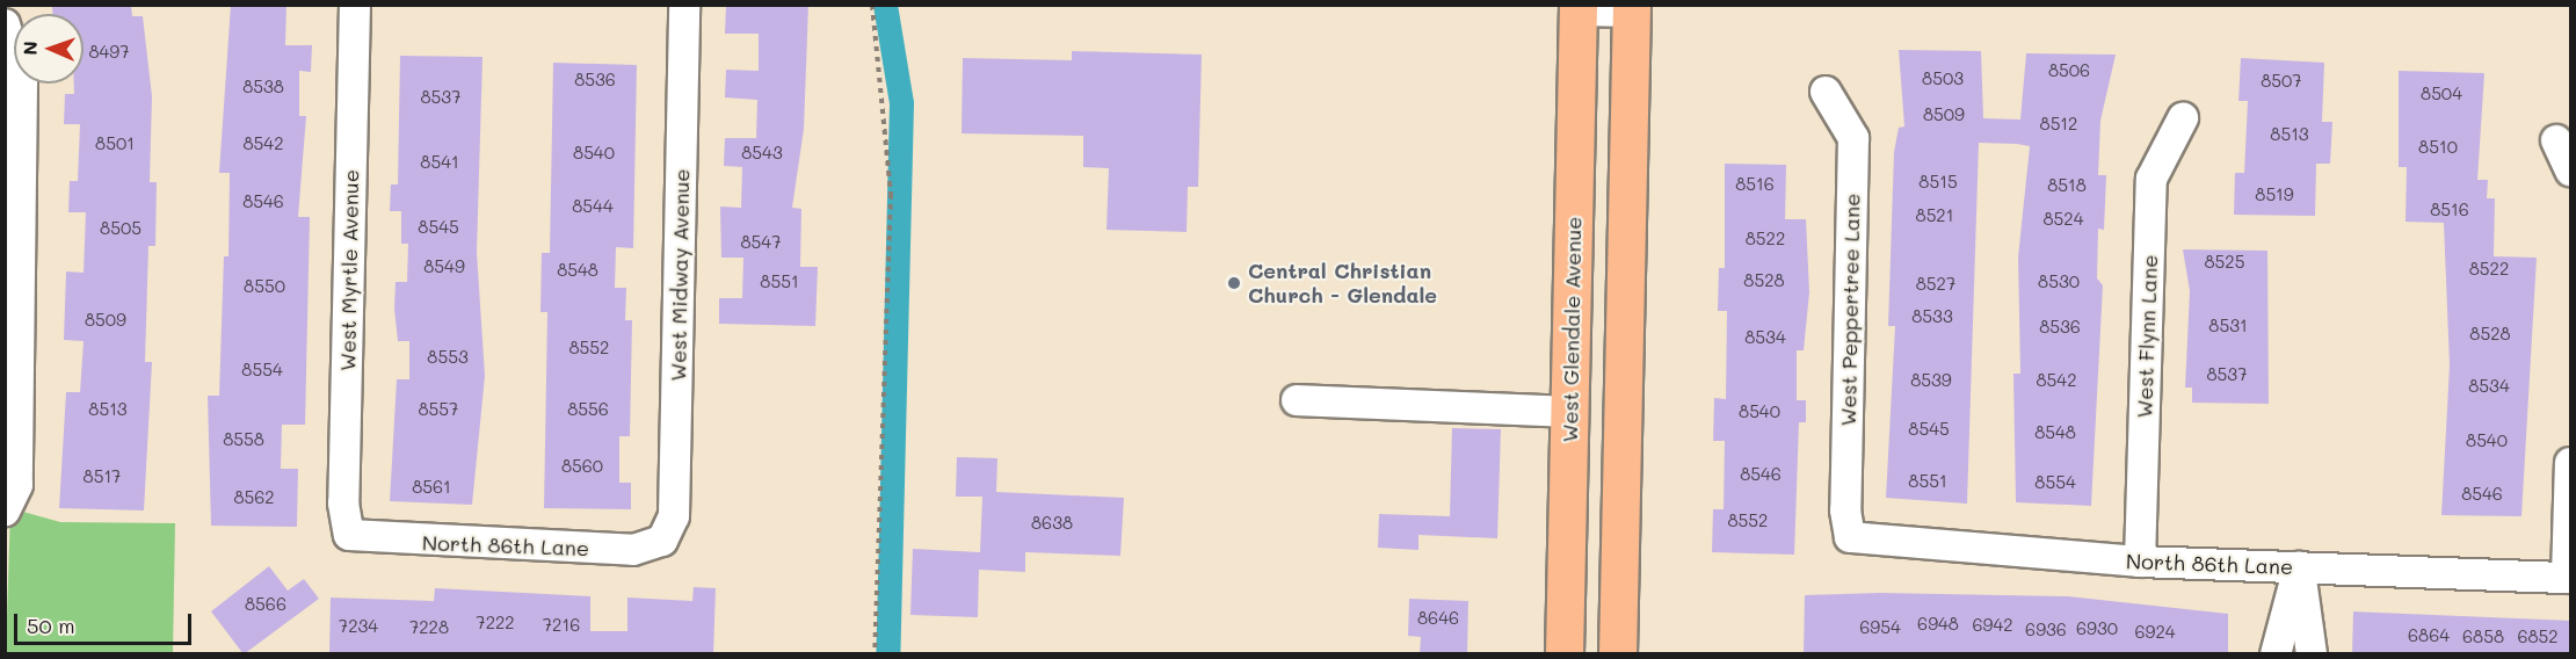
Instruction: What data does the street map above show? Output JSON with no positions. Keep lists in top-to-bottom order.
{
  "streets": {
    "main road": ["West Glendale Avenue"],
    "street": [
      "West Myrtle Avenue",
      "West Midway Avenue",
      "West Peppertree Lane",
      "West Flynn Lane",
      "North 86th Lane"
    ]
  },
  "crossings": [
    ["West Myrtle Avenue", "North 86th Lane"],
    ["West Midway Avenue", "North 86th Lane"],
    ["West Peppertree Lane", "North 86th Lane"],
    ["West Flynn Lane", "North 86th Lane"]
  ],
  "places": ["Central Christian Church - Glendale"],
  "house_numbers": [
    "8497",
    "8506",
    "8503",
    "8536",
    "8507",
    "8538",
    "8504",
    "8537",
    "8509",
    "8512",
    "8513",
    "8501",
    "8542",
    "8510",
    "8540",
    "8543",
    "8541",
    "8515",
    "8516",
    "8518",
    "8519",
    "8546",
    "8544",
    "8516",
    "8521",
    "8524",
    "8545",
    "8505",
    "8522",
    "8547",
    "8525",
    "8549",
    "8522",
    "8548",
    "8528",
    "8551",
    "8530",
    "8527",
    "8550",
    "8533",
    "8509",
    "8531",
    "8536",
    "8528",
    "8534",
    "8552",
    "8553",
    "8554",
    "8537",
    "8539",
    "8542",
    "8534",
    "8513",
    "8557",
    "8556",
    "8540",
    "8545",
    "8548",
    "8558",
    "8540",
    "8560",
    "8546",
    "8517",
    "8551",
    "8554",
    "8561",
    "8546",
    "8562",
    "8552",
    "8638",
    "8566",
    "8646",
    "7222",
    "6948",
    "7216",
    "6942",
    "7234",
    "7228",
    "6954",
    "6930",
    "6936",
    "6924",
    "6864",
    "6858",
    "6852"
  ],
  "scale_bar": "50 m",
  "north": "left"
}
